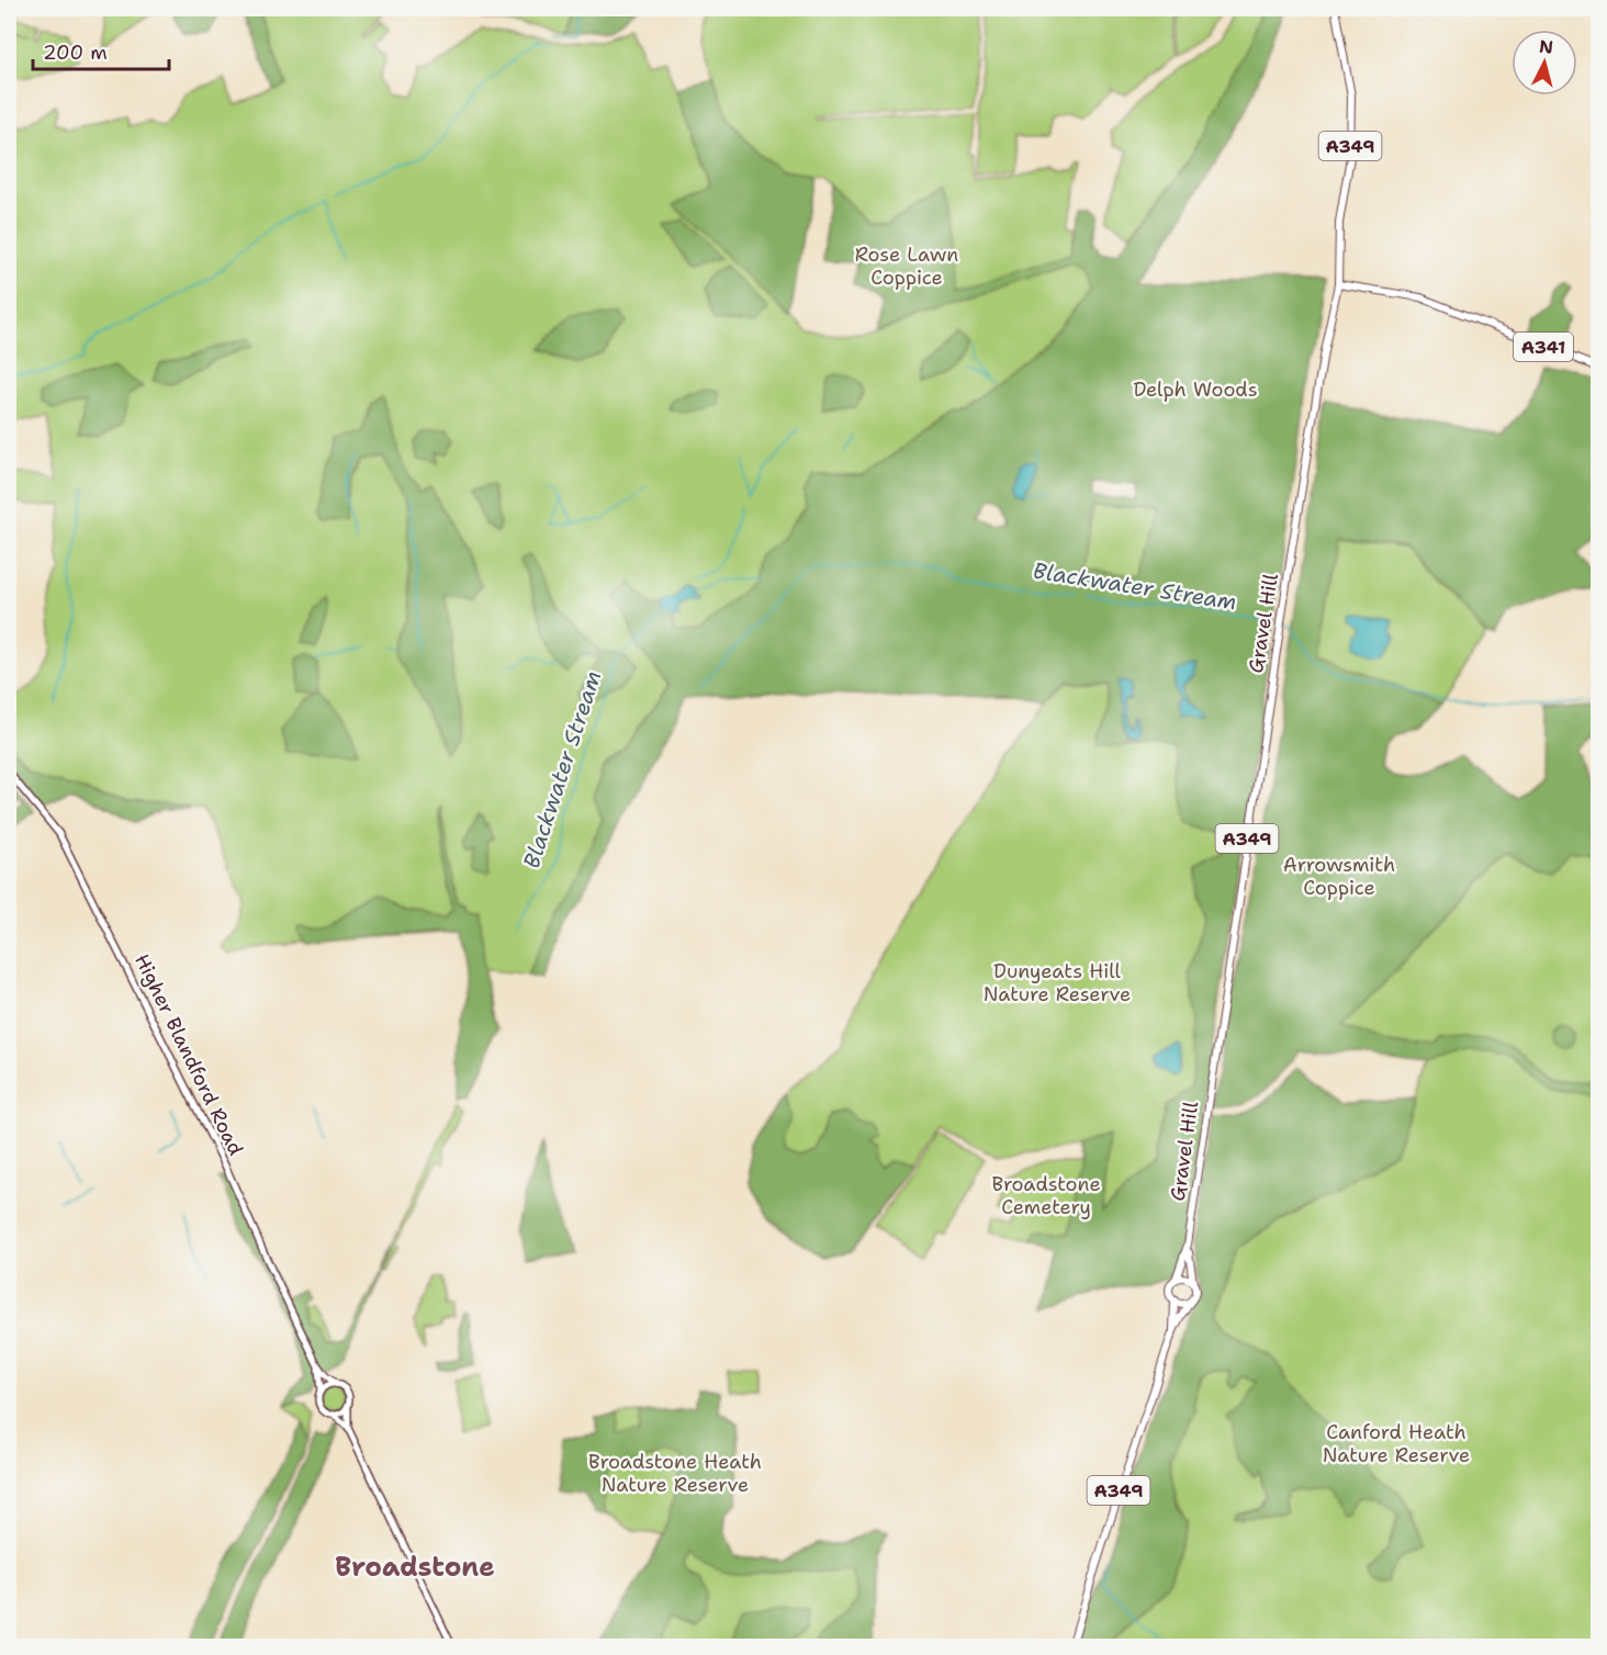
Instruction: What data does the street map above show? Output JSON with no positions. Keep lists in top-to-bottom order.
{
  "streets": {
    "main road": [
      "A349",
      "A341",
      "Gravel Hill",
      "Higher Blandford Road"
    ]
  },
  "crossings": [
    ["A349", "Gravel Hill"],
    ["A341", "Gravel Hill"]
  ],
  "districts": ["Broadstone"],
  "water": ["Blackwater Stream"],
  "parks": [
    "Rose Lawn Coppice",
    "Delph Woods",
    "Arrowsmith Coppice",
    "Dunyeats Hill Nature Reserve",
    "Broadstone Cemetery",
    "Canford Heath Nature Reserve",
    "Broadstone Heath Nature Reserve"
  ],
  "scale_bar": "200 m",
  "north": "top"
}
